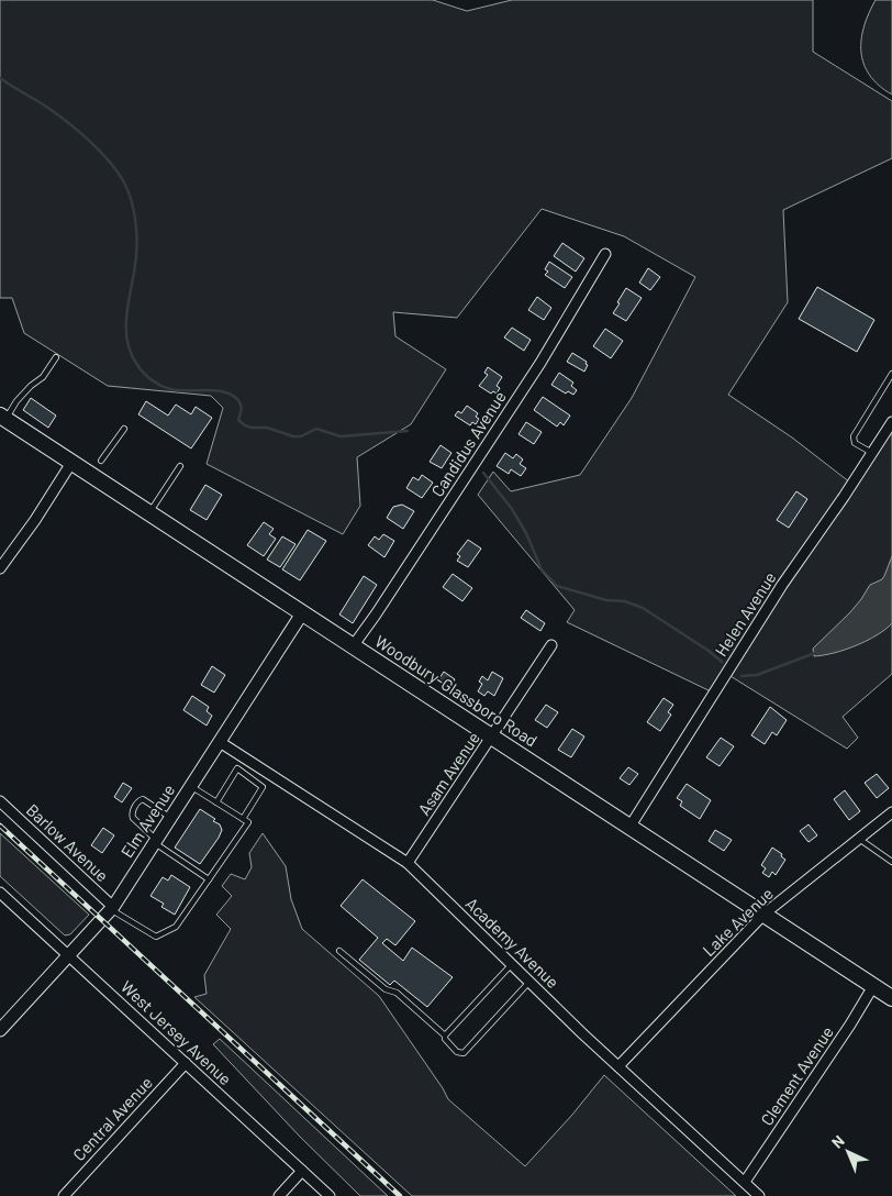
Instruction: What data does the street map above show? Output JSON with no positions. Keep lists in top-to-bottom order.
{
  "streets": {
    "main road": ["Woodbury-Glassboro Road", "Elm Avenue"],
    "street": [
      "Candidus Avenue",
      "Helen Avenue",
      "Asam Avenue",
      "Barlow Avenue",
      "Lake Avenue",
      "Academy Avenue",
      "West Jersey Avenue",
      "Clement Avenue",
      "Central Avenue"
    ]
  },
  "crossings": [
    ["Candidus Avenue", "Woodbury-Glassboro Road"],
    ["Helen Avenue", "Woodbury-Glassboro Road"],
    ["Woodbury-Glassboro Road", "Asam Avenue"],
    ["Woodbury-Glassboro Road", "Elm Avenue"],
    ["Woodbury-Glassboro Road", "Lake Avenue"],
    ["Woodbury-Glassboro Road", "Clement Avenue"],
    ["Asam Avenue", "Academy Avenue"],
    ["Elm Avenue", "Barlow Avenue"],
    ["Elm Avenue", "Academy Avenue"],
    ["Elm Avenue", "West Jersey Avenue"],
    ["Lake Avenue", "Academy Avenue"],
    ["Academy Avenue", "Clement Avenue"],
    ["West Jersey Avenue", "Central Avenue"]
  ],
  "north": "top left"
}
